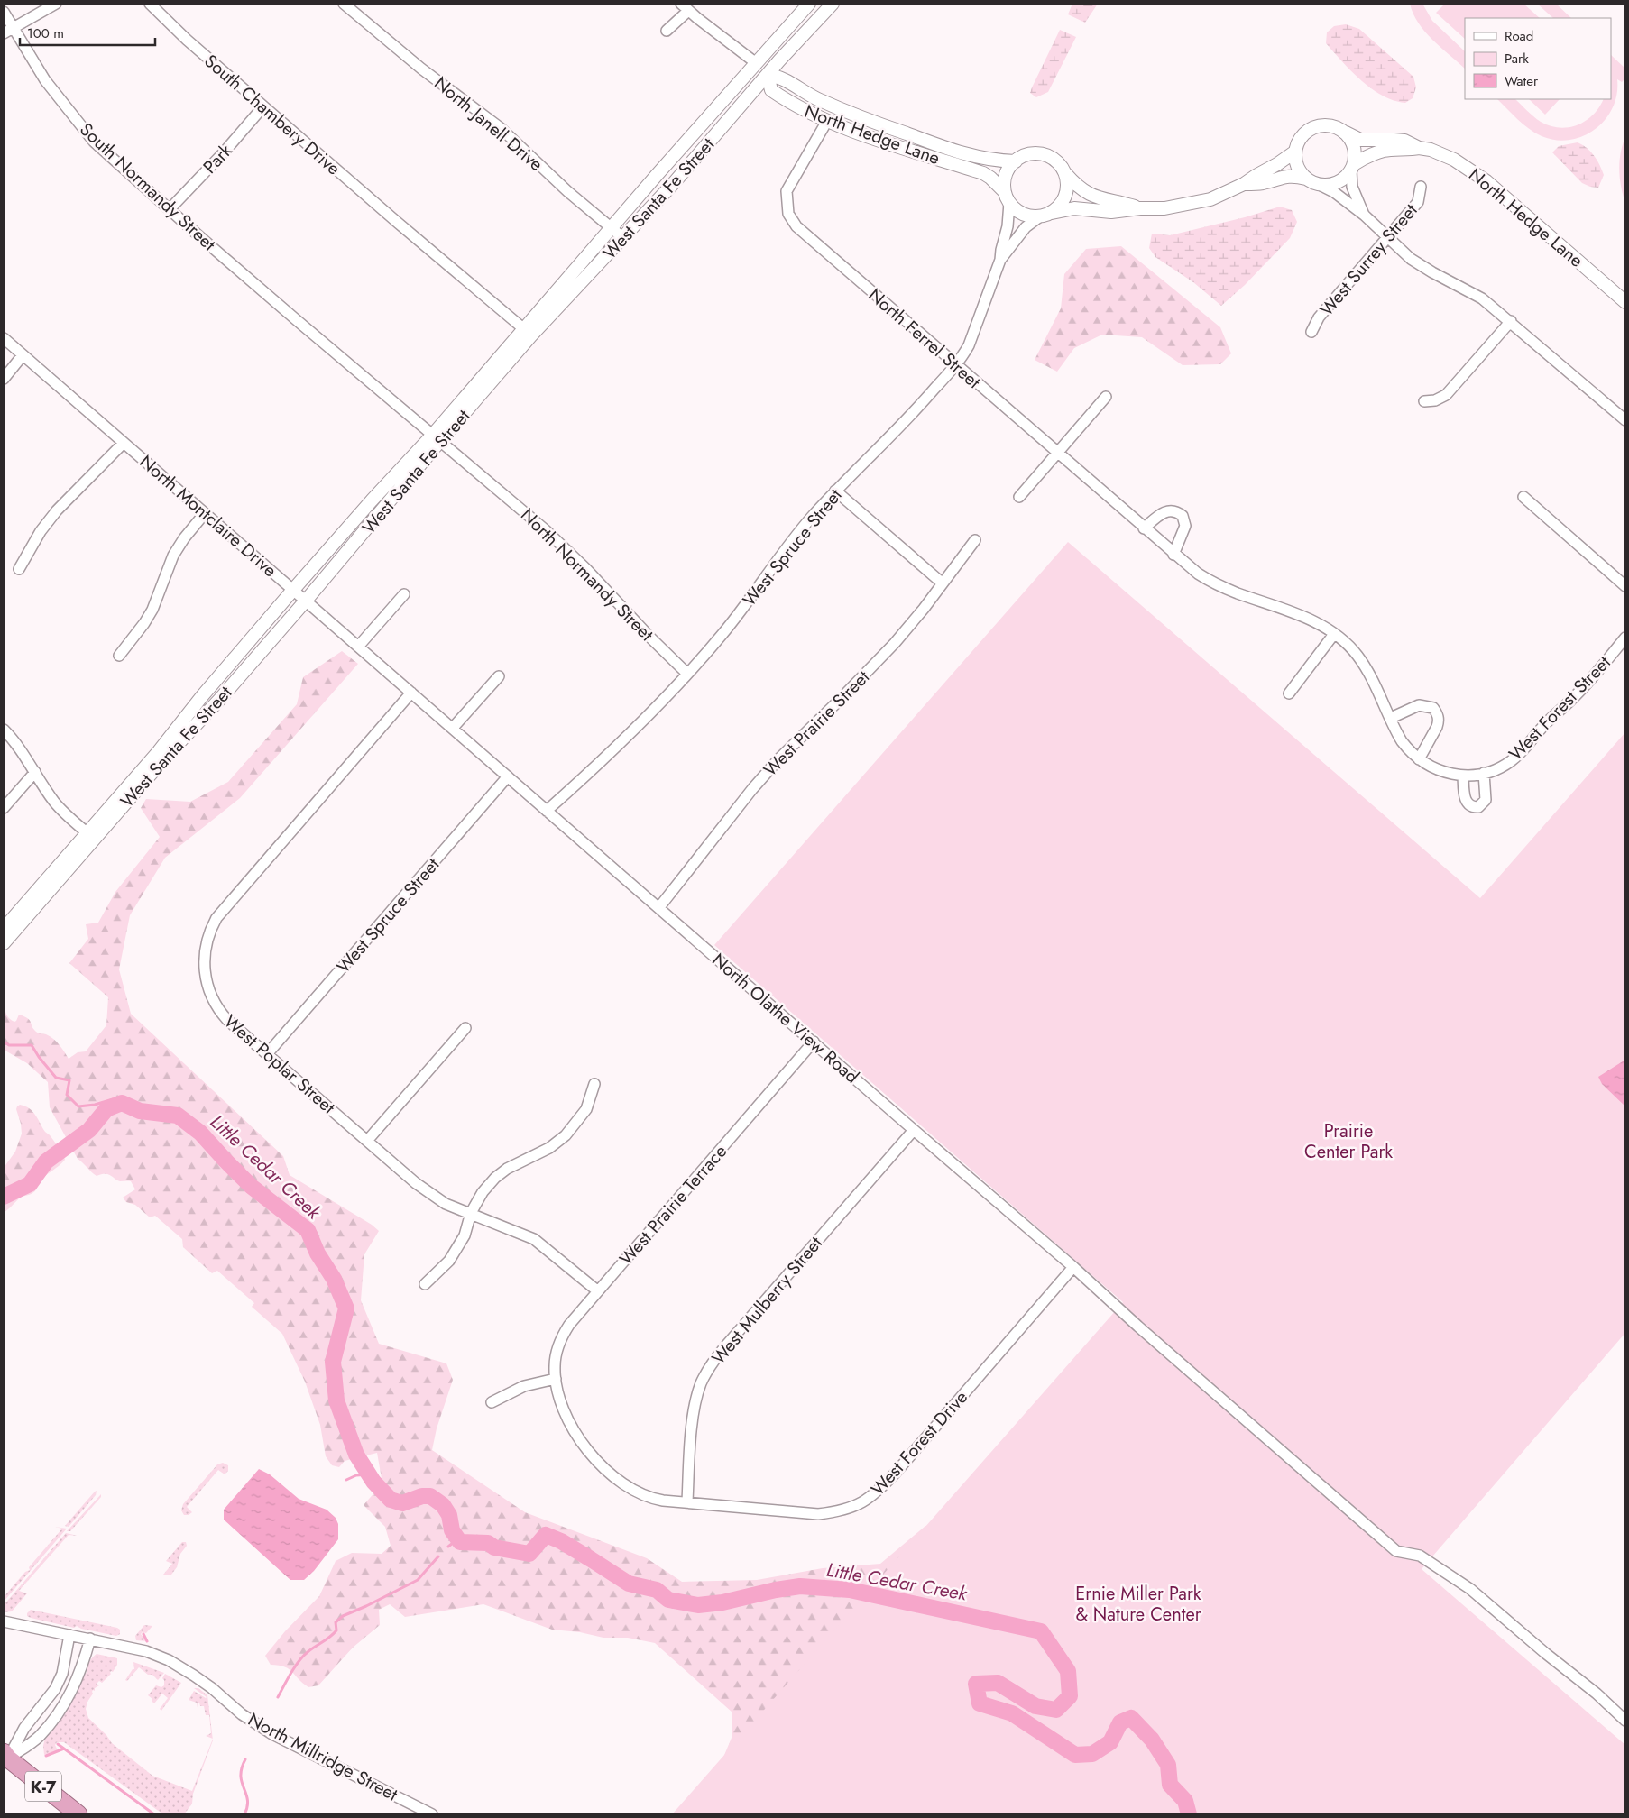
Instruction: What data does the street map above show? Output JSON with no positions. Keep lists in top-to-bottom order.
{
  "streets": {
    "highway": ["K-7"],
    "street": [
      "South Chambery Drive",
      "North Janell Drive",
      "North Hedge Lane",
      "Park",
      "South Normandy Street",
      "West Santa Fe Street",
      "West Surrey Street",
      "North Ferrel Street",
      "North Montclaire Drive",
      "West Spruce Street",
      "North Normandy Street",
      "West Forest Street",
      "West Prairie Street",
      "North Olathe View Road",
      "West Poplar Street",
      "West Prairie Terrace",
      "West Mulberry Street",
      "West Forest Drive",
      "North Millridge Street"
    ]
  },
  "crossings": [
    ["South Chambery Drive", "Park"],
    ["South Chambery Drive", "West Santa Fe Street"],
    ["North Janell Drive", "West Santa Fe Street"],
    ["North Hedge Lane", "West Santa Fe Street"],
    ["North Hedge Lane", "North Ferrel Street"],
    ["North Hedge Lane", "West Spruce Street"],
    ["Park", "South Normandy Street"],
    ["South Normandy Street", "North Normandy Street"],
    ["West Santa Fe Street", "North Montclaire Drive"],
    ["West Santa Fe Street", "North Normandy Street"],
    ["West Santa Fe Street", "North Olathe View Road"],
    ["North Ferrel Street", "West Spruce Street"],
    ["North Ferrel Street", "West Forest Street"],
    ["North Montclaire Drive", "North Olathe View Road"],
    ["West Spruce Street", "North Normandy Street"],
    ["West Spruce Street", "North Olathe View Road"],
    ["West Spruce Street", "West Poplar Street"],
    ["West Prairie Street", "North Olathe View Road"],
    ["North Olathe View Road", "West Poplar Street"],
    ["North Olathe View Road", "West Prairie Terrace"],
    ["North Olathe View Road", "West Mulberry Street"],
    ["North Olathe View Road", "West Forest Drive"],
    ["West Poplar Street", "West Prairie Terrace"],
    ["West Prairie Terrace", "West Mulberry Street"],
    ["West Prairie Terrace", "West Forest Drive"],
    ["West Mulberry Street", "West Forest Drive"]
  ],
  "water": ["Little Cedar Creek"],
  "parks": ["Prairie Center Park", "Ernie Miller Park & Nature Center"],
  "legend": ["Road", "Park", "Water"],
  "scale_bar": "100 m"
}
